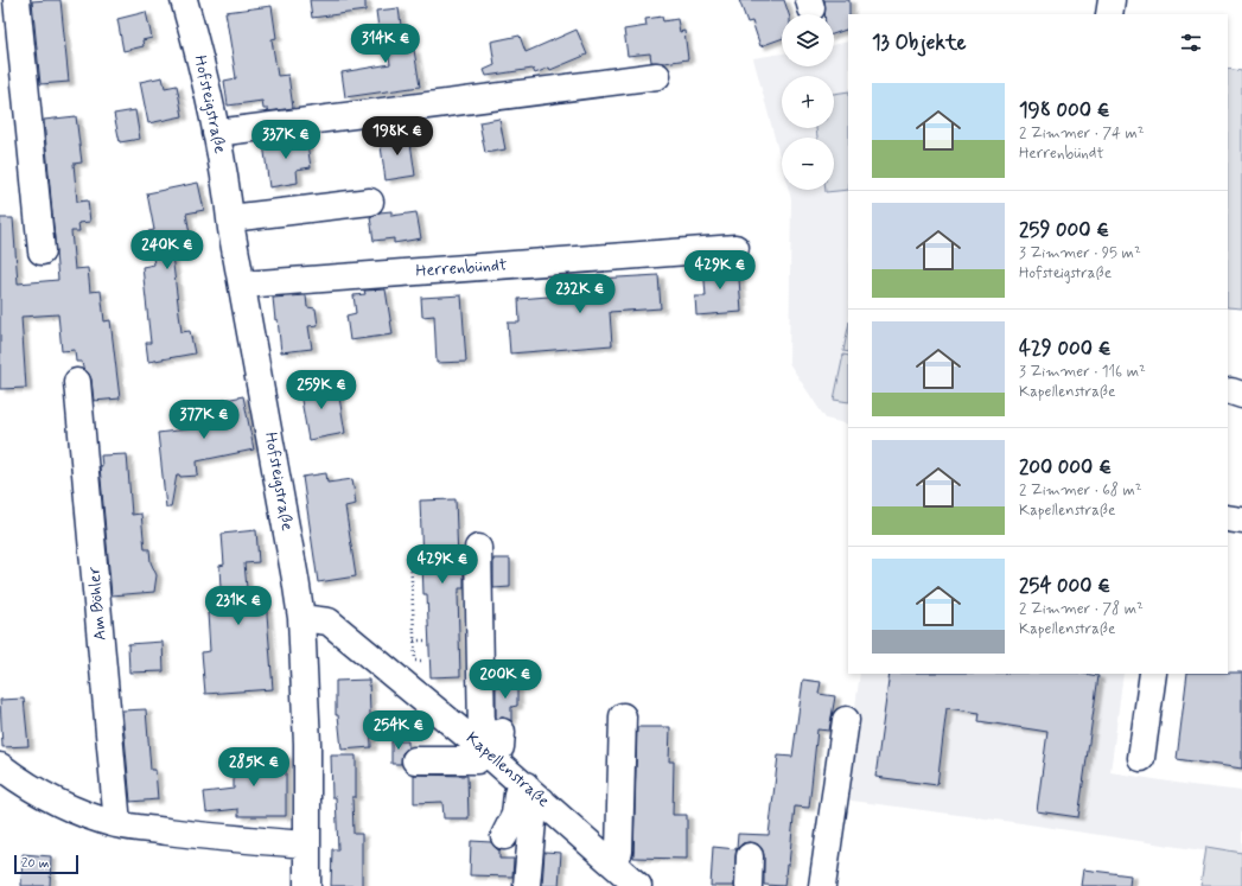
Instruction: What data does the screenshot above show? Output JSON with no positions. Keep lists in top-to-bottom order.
{
  "streets": {
    "street": [
      "Hofsteigstraße",
      "Herrenbündt",
      "Am Böhler",
      "Kapellenstraße"
    ]
  },
  "crossings": [
    ["Hofsteigstraße", "Herrenbündt"],
    ["Hofsteigstraße", "Kapellenstraße"]
  ],
  "scale_bar": "20 m",
  "page": {
    "map_buttons": ["+", "−"],
    "heading": "13 Objekte",
    "price": [
      "314K €",
      "198K €",
      "337K €",
      "240K €",
      "429K €",
      "232K €",
      "259K €",
      "377K €",
      "429K €",
      "231K €",
      "200K €",
      "254K €",
      "285K €"
    ],
    "list": [
      {
        "name": "198 000 €",
        "note": "2 Zimmer · 74 m² · Herrenbündt"
      },
      {
        "name": "259 000 €",
        "note": "3 Zimmer · 95 m² · Hofsteigstraße"
      },
      {
        "name": "429 000 €",
        "note": "3 Zimmer · 116 m² · Kapellenstraße"
      },
      {
        "name": "200 000 €",
        "note": "2 Zimmer · 68 m² · Kapellenstraße"
      },
      {
        "name": "254 000 €",
        "note": "2 Zimmer · 78 m² · Kapellenstraße"
      }
    ],
    "scale": "20 m"
  }
}
